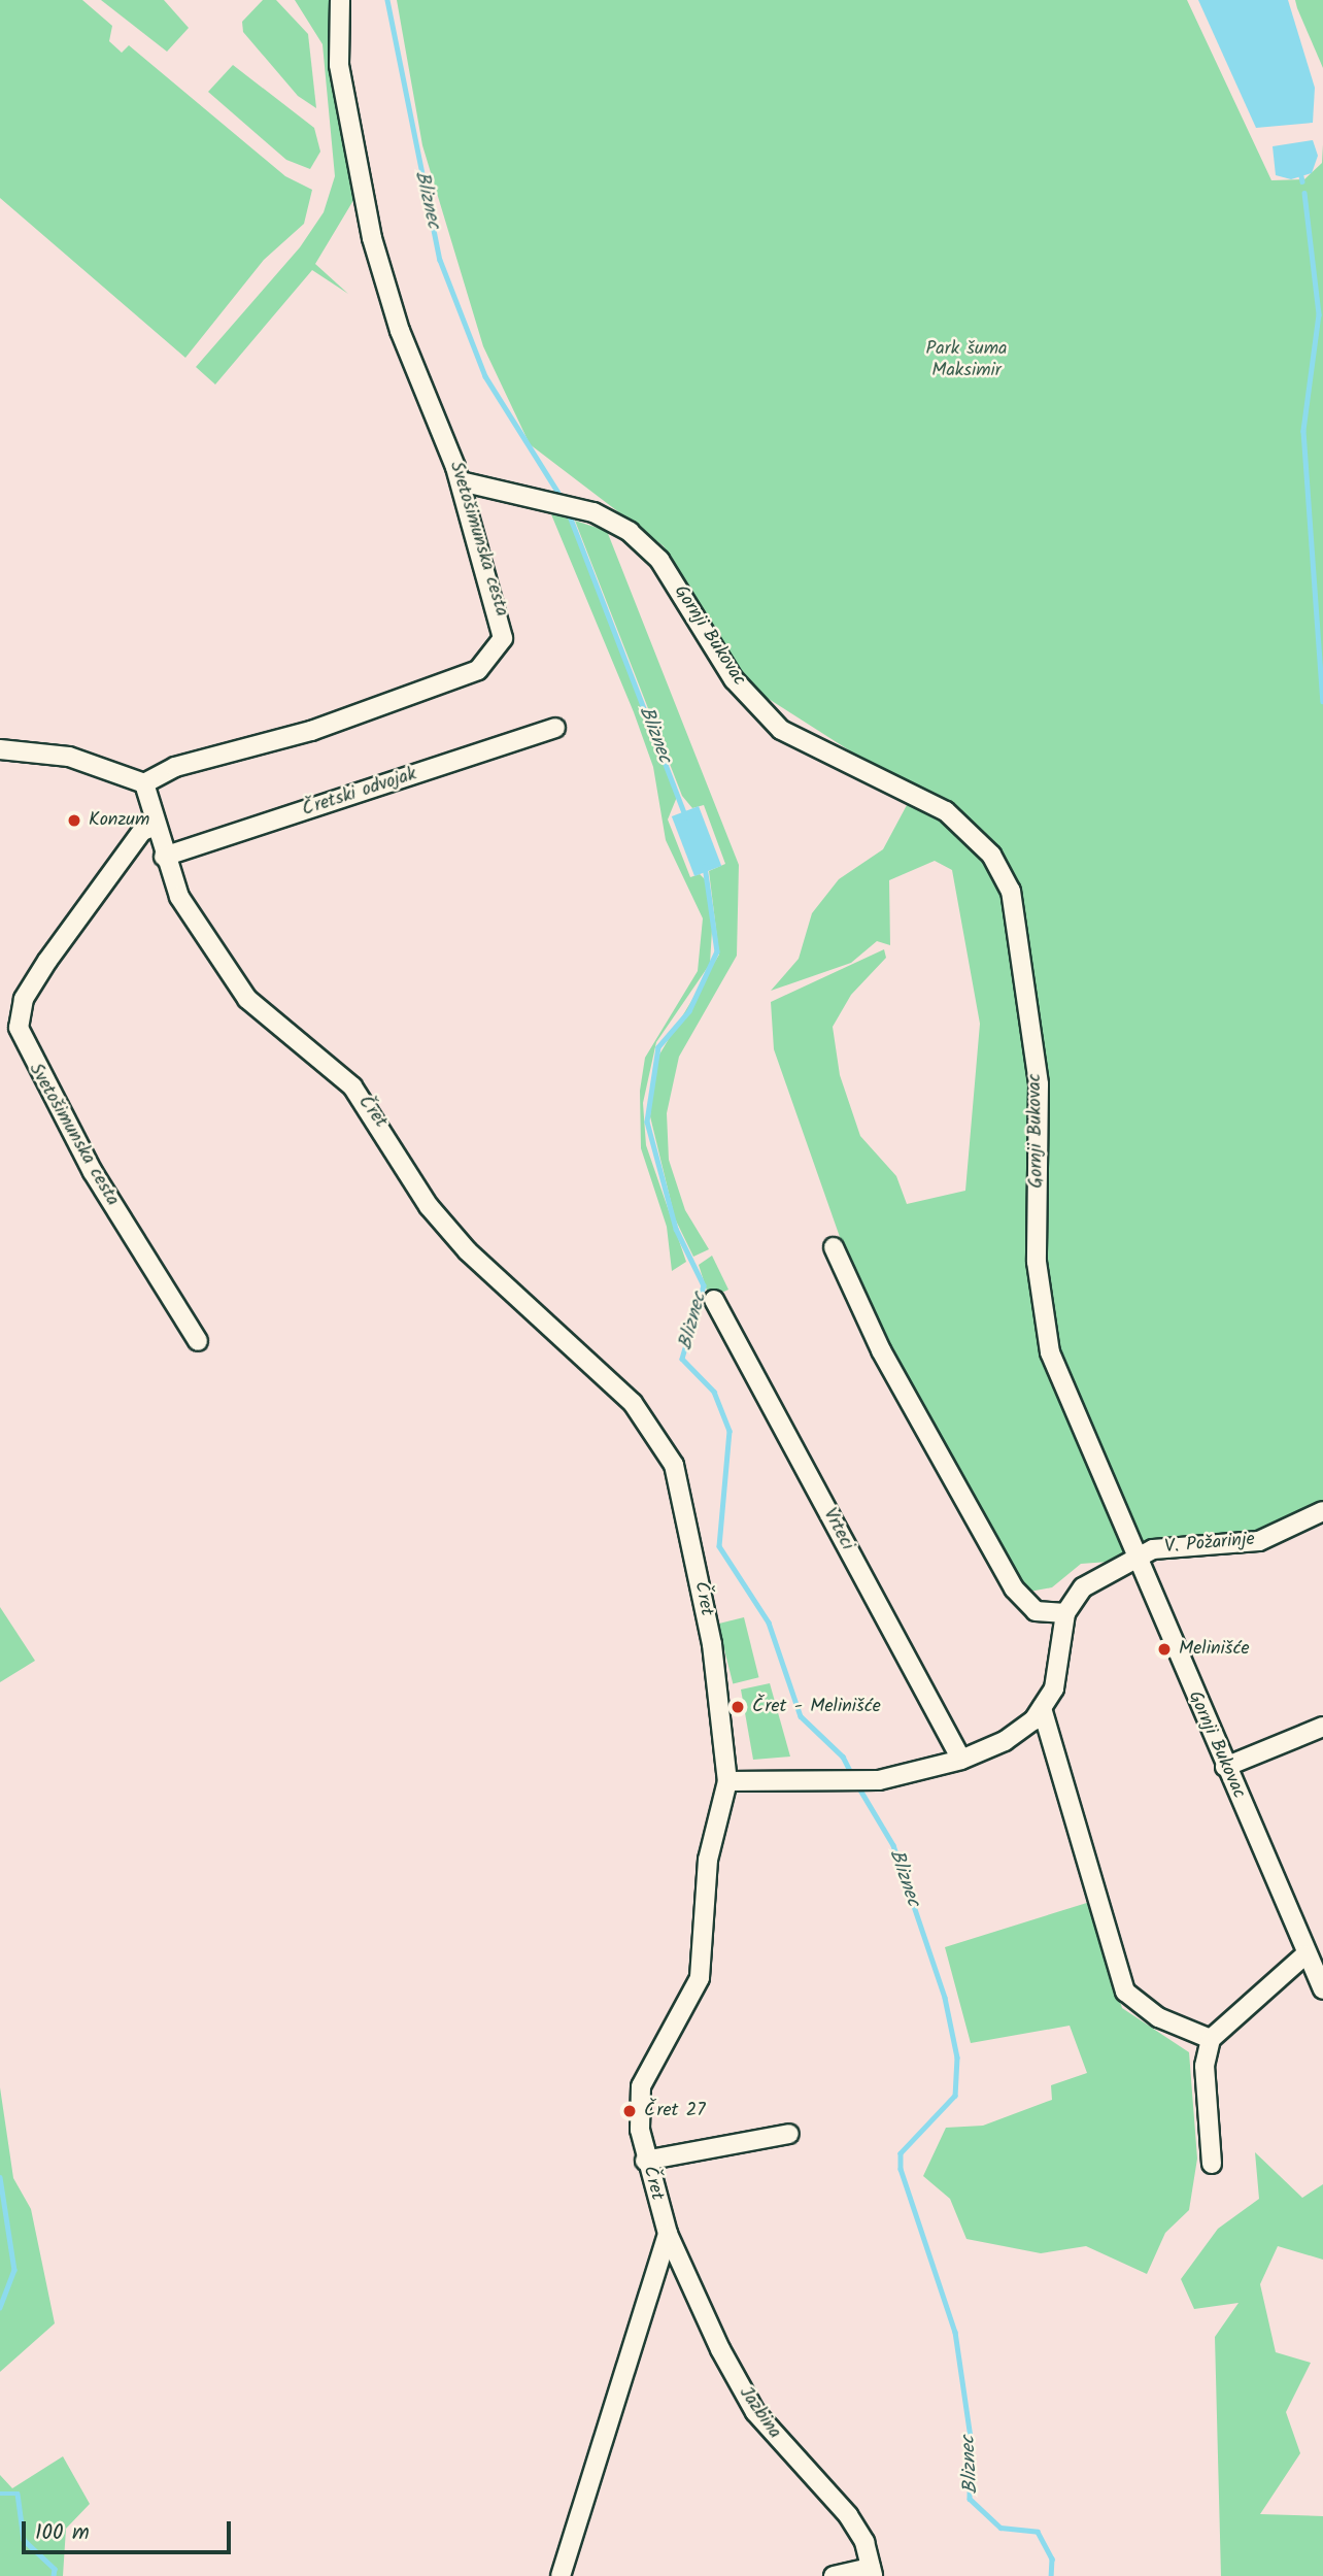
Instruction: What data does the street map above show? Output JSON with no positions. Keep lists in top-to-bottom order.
{
  "streets": {
    "street": [
      "Svetošimunska cesta",
      "Gornji Bukovac",
      "Čretski odvojak",
      "Čret",
      "Vrteci",
      "V. Požarinje",
      "Jazbina"
    ]
  },
  "crossings": [
    ["Svetošimunska cesta", "Gornji Bukovac"],
    ["Svetošimunska cesta", "Čret"],
    ["Gornji Bukovac", "V. Požarinje"],
    ["Čretski odvojak", "Čret"],
    ["Čret", "Jazbina"]
  ],
  "water": ["Bliznec"],
  "parks": ["Park šuma Maksimir"],
  "places": [
    "Konzum",
    "Melinišće",
    "Čret - Melinišće",
    "Čret 27"
  ],
  "scale_bar": "100 m"
}
